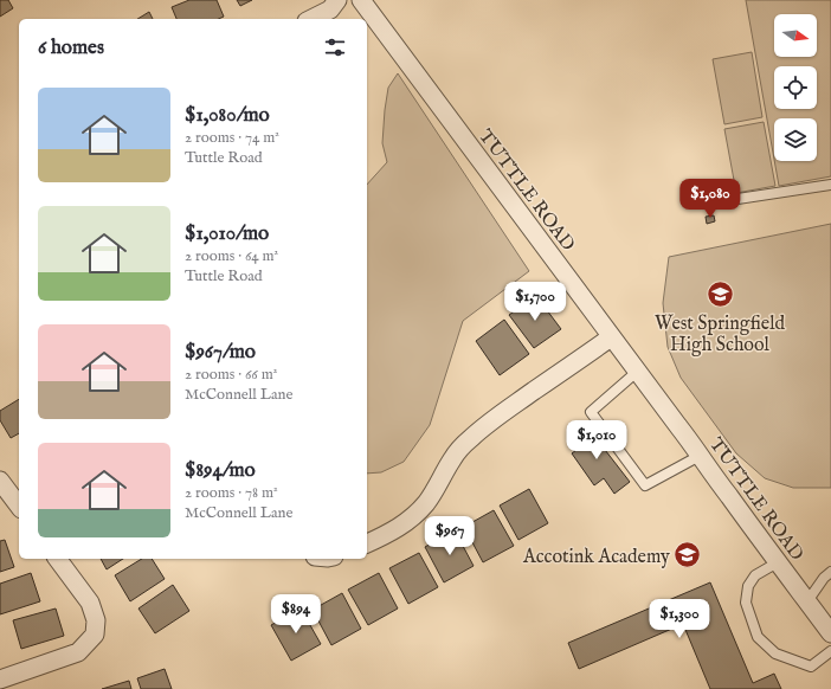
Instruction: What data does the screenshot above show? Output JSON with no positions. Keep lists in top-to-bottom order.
{
  "streets": {
    "street": ["TUTTLE ROAD"]
  },
  "places": {
    "school or university": ["West Springfield High School", "Accotink Academy"]
  },
  "north": "right",
  "page": {
    "heading": "6 homes",
    "list": [
      {
        "name": "$1,080/mo",
        "note": "2 rooms · 74 m² · Tuttle Road"
      },
      {
        "name": "$1,010/mo",
        "note": "2 rooms · 64 m² · Tuttle Road"
      },
      {
        "name": "$967/mo",
        "note": "2 rooms · 66 m² · McConnell Lane"
      },
      {
        "name": "$894/mo",
        "note": "2 rooms · 78 m² · McConnell Lane"
      }
    ],
    "price": [
      "$1,080",
      "$1,700",
      "$1,010",
      "$967",
      "$894",
      "$1,300"
    ]
  }
}
